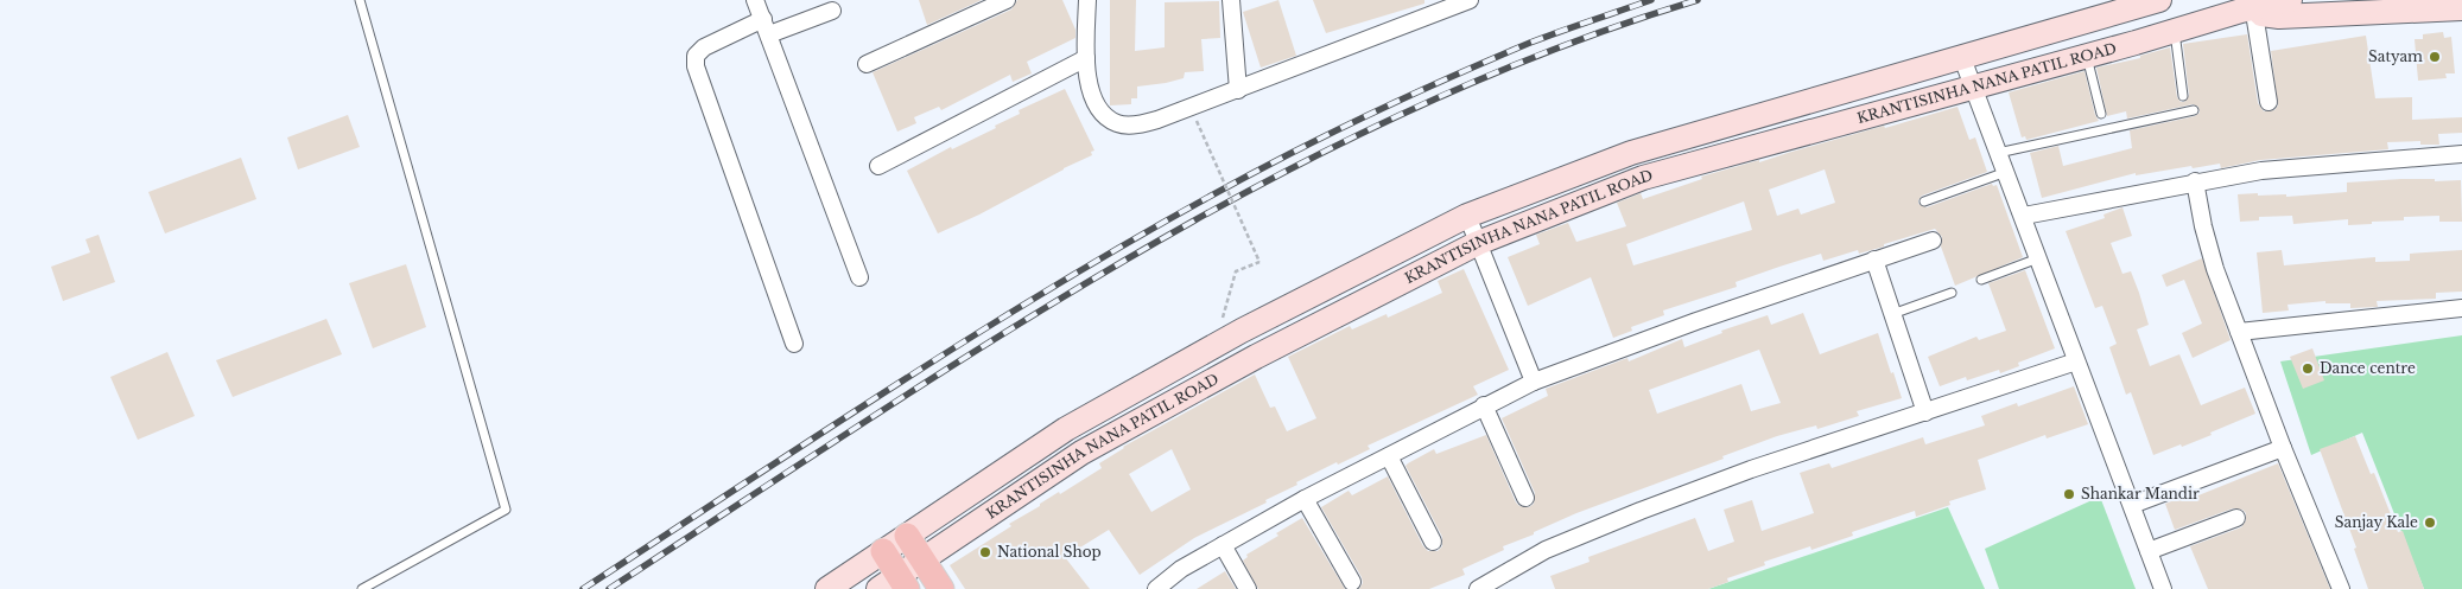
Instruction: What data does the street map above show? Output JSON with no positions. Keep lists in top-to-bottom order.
{
  "streets": {
    "main road": ["KRANTISINHA NANA PATIL ROAD"]
  },
  "places": [
    "Satyam",
    "Dance centre",
    "Shankar Mandir",
    "Sanjay Kale",
    "National Shop"
  ]
}
